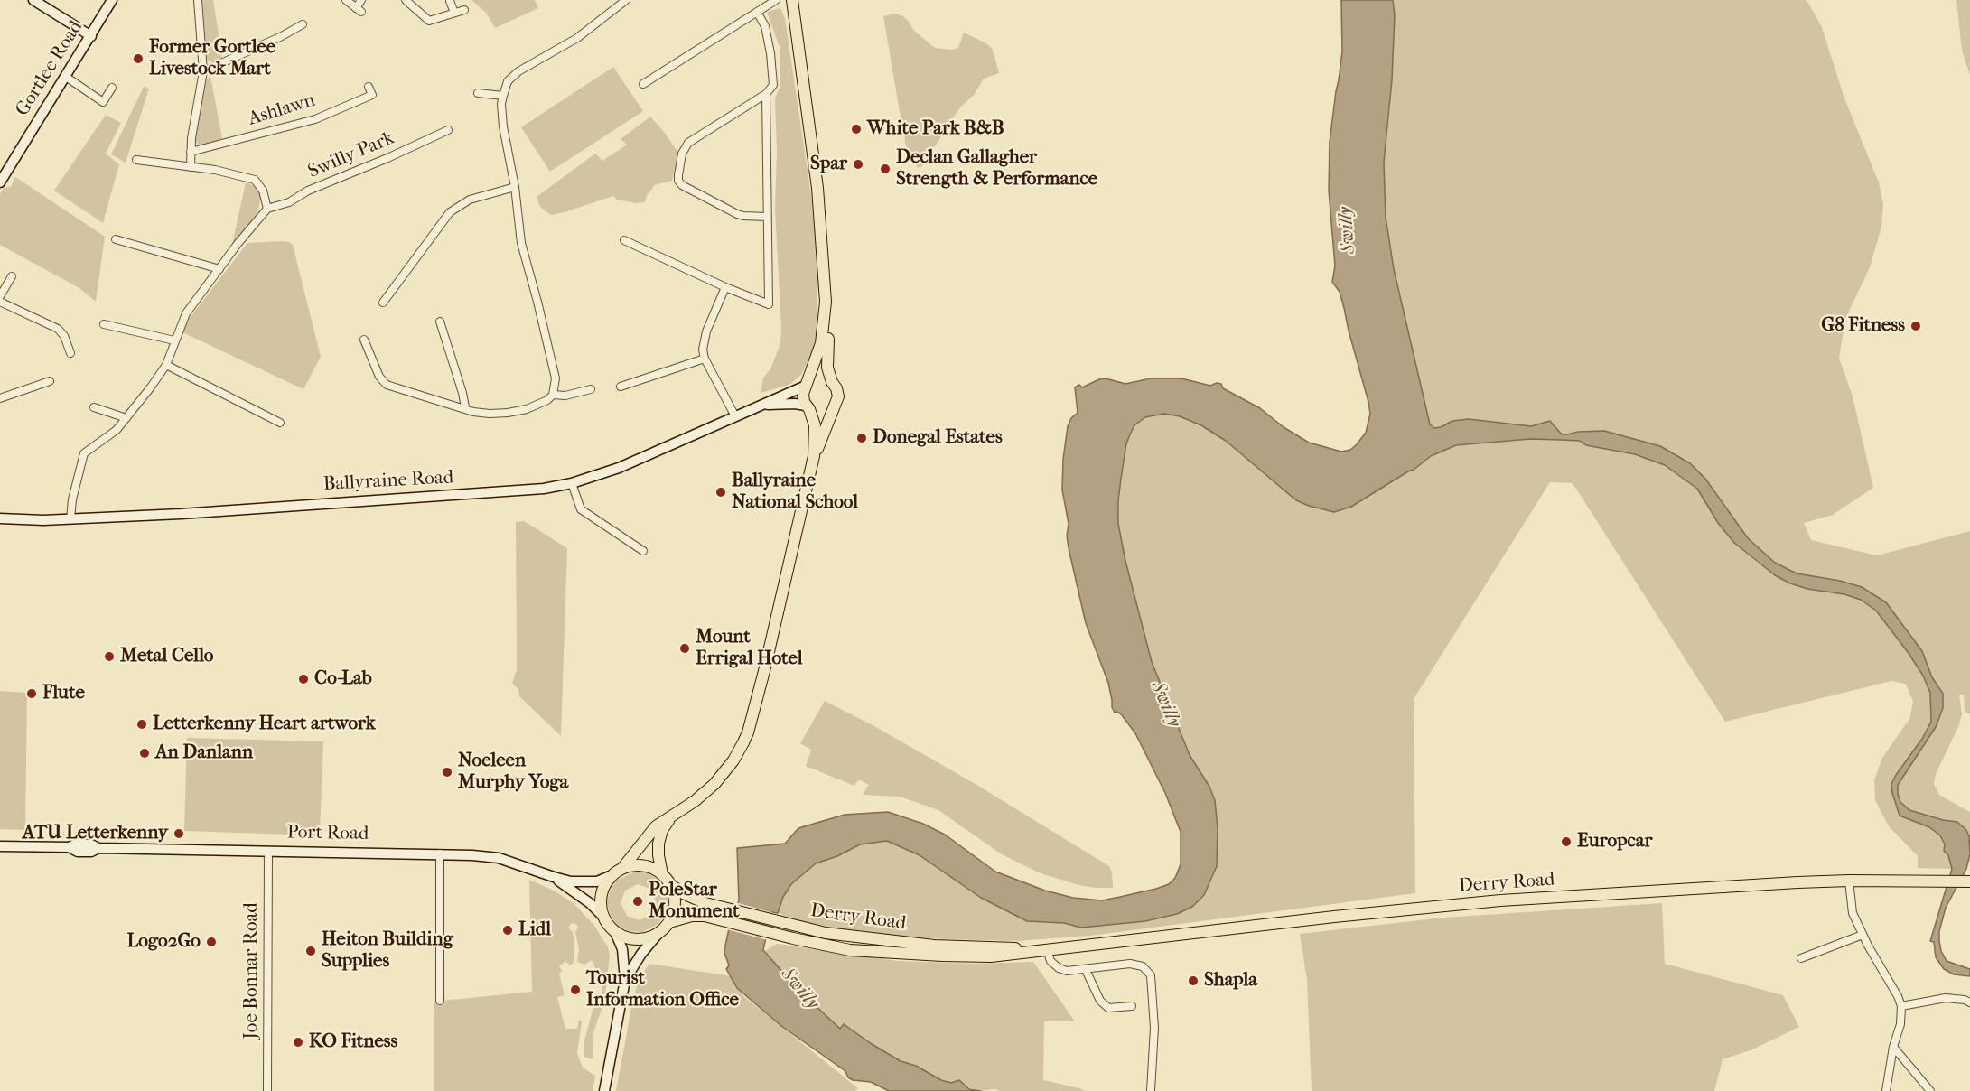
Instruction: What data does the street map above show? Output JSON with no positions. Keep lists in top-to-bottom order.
{
  "streets": {
    "main road": [
      "Gortlee Road",
      "Ballyraine Road",
      "Port Road",
      "Derry Road"
    ],
    "street": ["Ashlawn", "Swilly Park", "Joe Bonnar Road"]
  },
  "crossings": [
    ["Port Road", "Joe Bonnar Road"]
  ],
  "water": ["Swilly"],
  "places": [
    "Former Gortlee Livestock Mart",
    "White Park B&B",
    "Spar",
    "Declan Gallagher Strength & Performance",
    "G8 Fitness",
    "Donegal Estates",
    "Ballyraine National School",
    "Mount Errigal Hotel",
    "Metal Cello",
    "Co-Lab",
    "Flute",
    "Letterkenny Heart artwork",
    "An Danlann",
    "Noeleen Murphy Yoga",
    "ATU Letterkenny",
    "Europcar",
    "PoleStar Monument",
    "Lidl",
    "Logo2Go",
    "Heiton Building Supplies",
    "Shapla",
    "Tourist Information Office",
    "KO Fitness"
  ]
}
